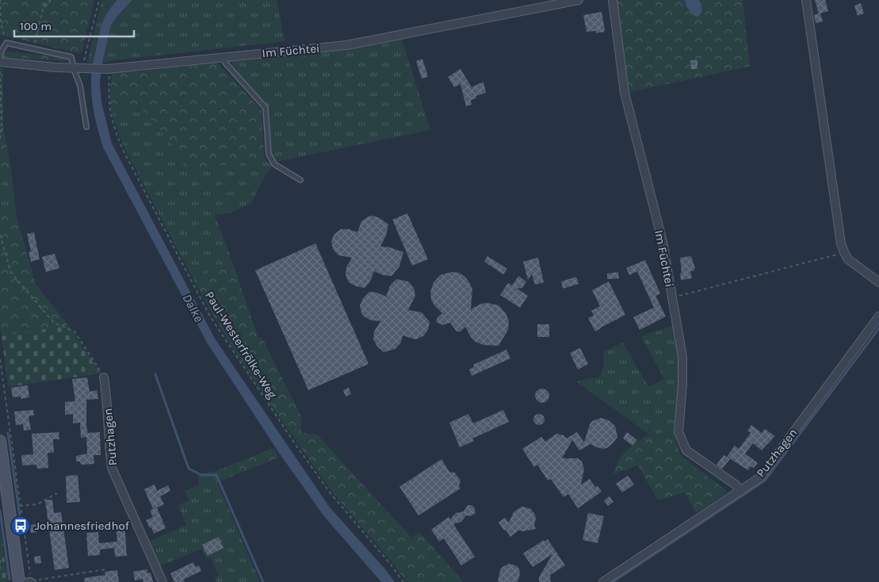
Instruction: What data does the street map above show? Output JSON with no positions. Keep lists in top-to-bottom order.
{
  "streets": {
    "street": ["Im Füchtei", "Putzhagen"],
    "path": ["Paul-Westerfrölke-Weg"]
  },
  "crossings": [
    ["Im Füchtei", "Paul-Westerfrölke-Weg"],
    ["Im Füchtei", "Putzhagen"]
  ],
  "water": ["Dalke"],
  "places": {
    "bus stop": ["Johannesfriedhof"]
  },
  "scale_bar": "100 m"
}
